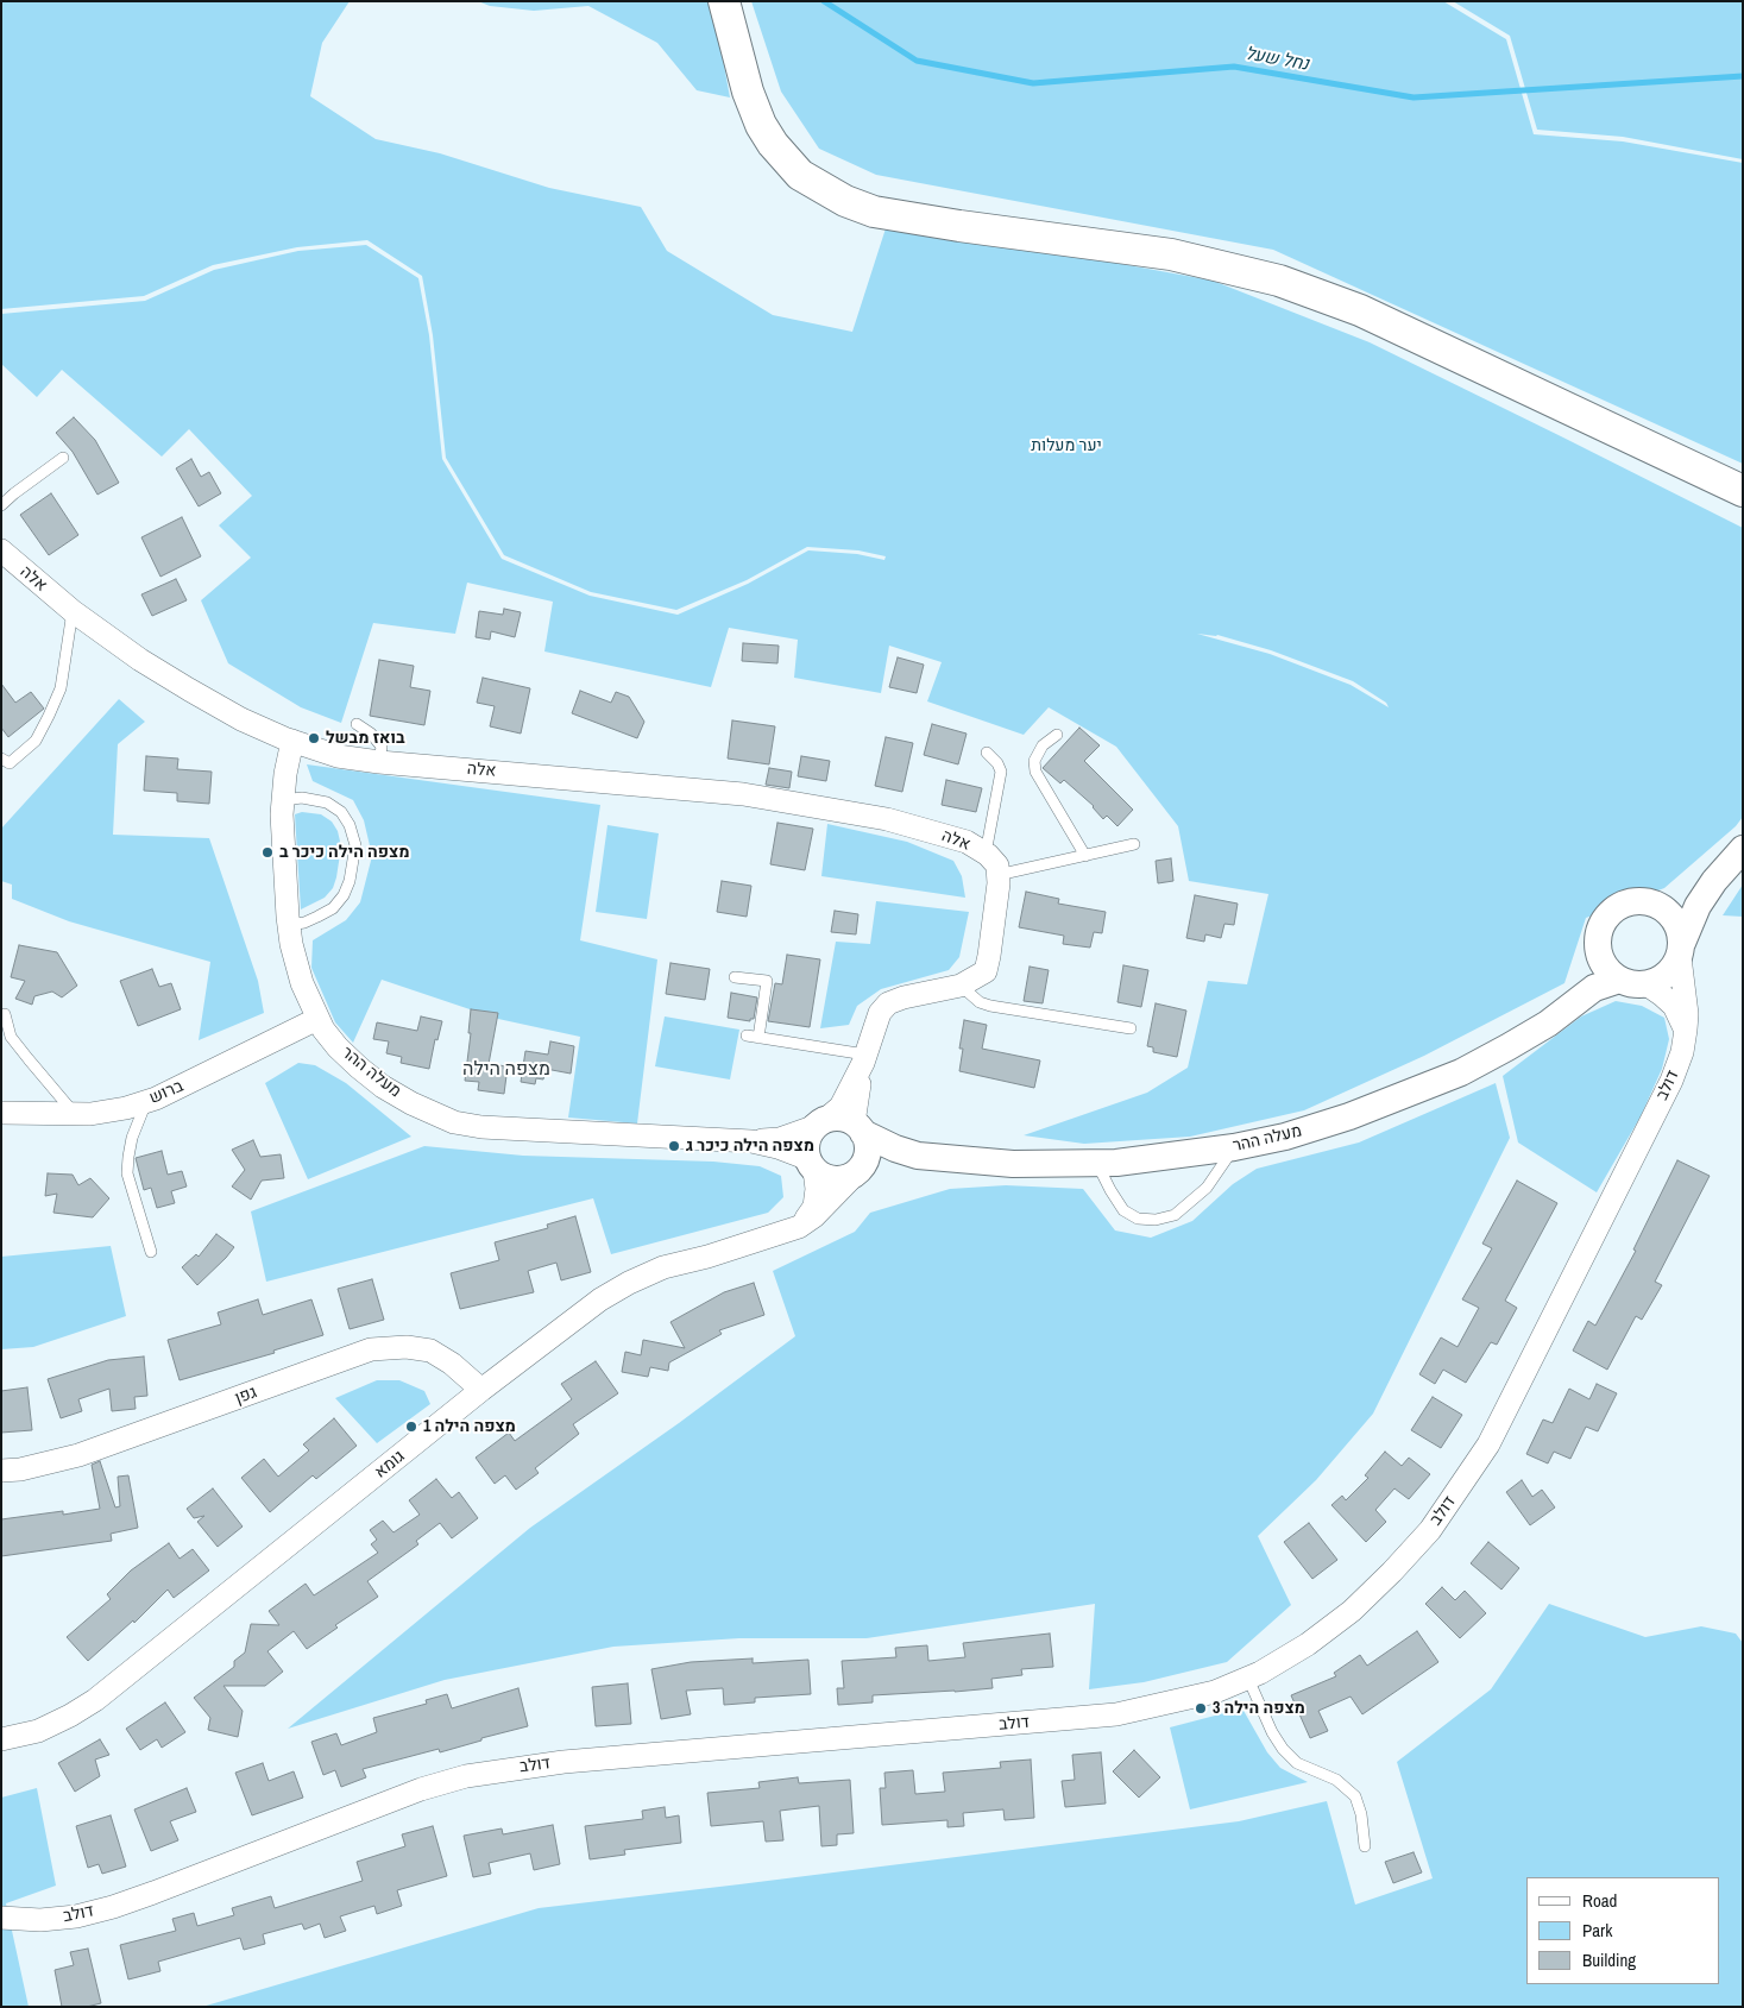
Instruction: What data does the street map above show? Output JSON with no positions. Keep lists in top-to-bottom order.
{
  "streets": {
    "street": [
      "אלה",
      "מעלה ההר",
      "דולב",
      "ברוש",
      "גפן",
      "גומא"
    ]
  },
  "crossings": [
    ["אלה", "מעלה ההר"],
    ["מעלה ההר", "דולב"],
    ["מעלה ההר", "ברוש"],
    ["גפן", "גומא"]
  ],
  "districts": ["מצפה הילה"],
  "water": ["נחל שעל"],
  "parks": ["יער מעלות"],
  "places": [
    "בואז מבשל",
    "מצפה הילה כיכר ב",
    "מצפה הילה כיכר ג",
    "מצפה הילה 1",
    "מצפה הילה 3"
  ],
  "legend": ["Road", "Park", "Building"]
}
